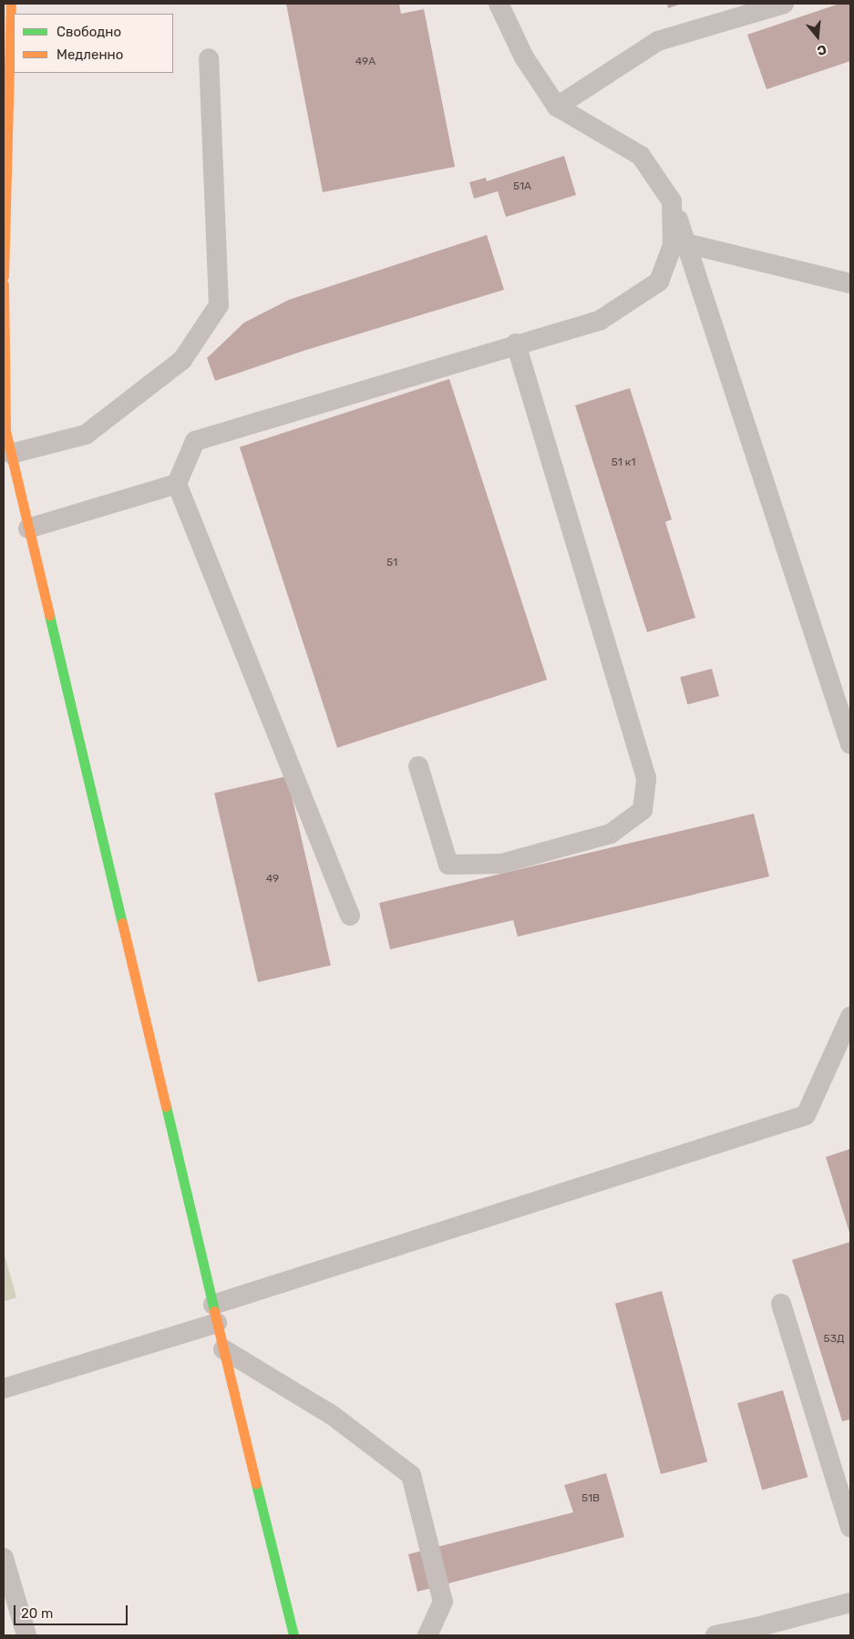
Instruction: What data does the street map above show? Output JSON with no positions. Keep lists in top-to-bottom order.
{
  "house_numbers": [
    "49А",
    "51А",
    "51 к1",
    "51",
    "49",
    "53Д",
    "51В"
  ],
  "legend": ["Свободно", "Медленно"],
  "scale_bar": "20 m",
  "north": "bottom"
}
